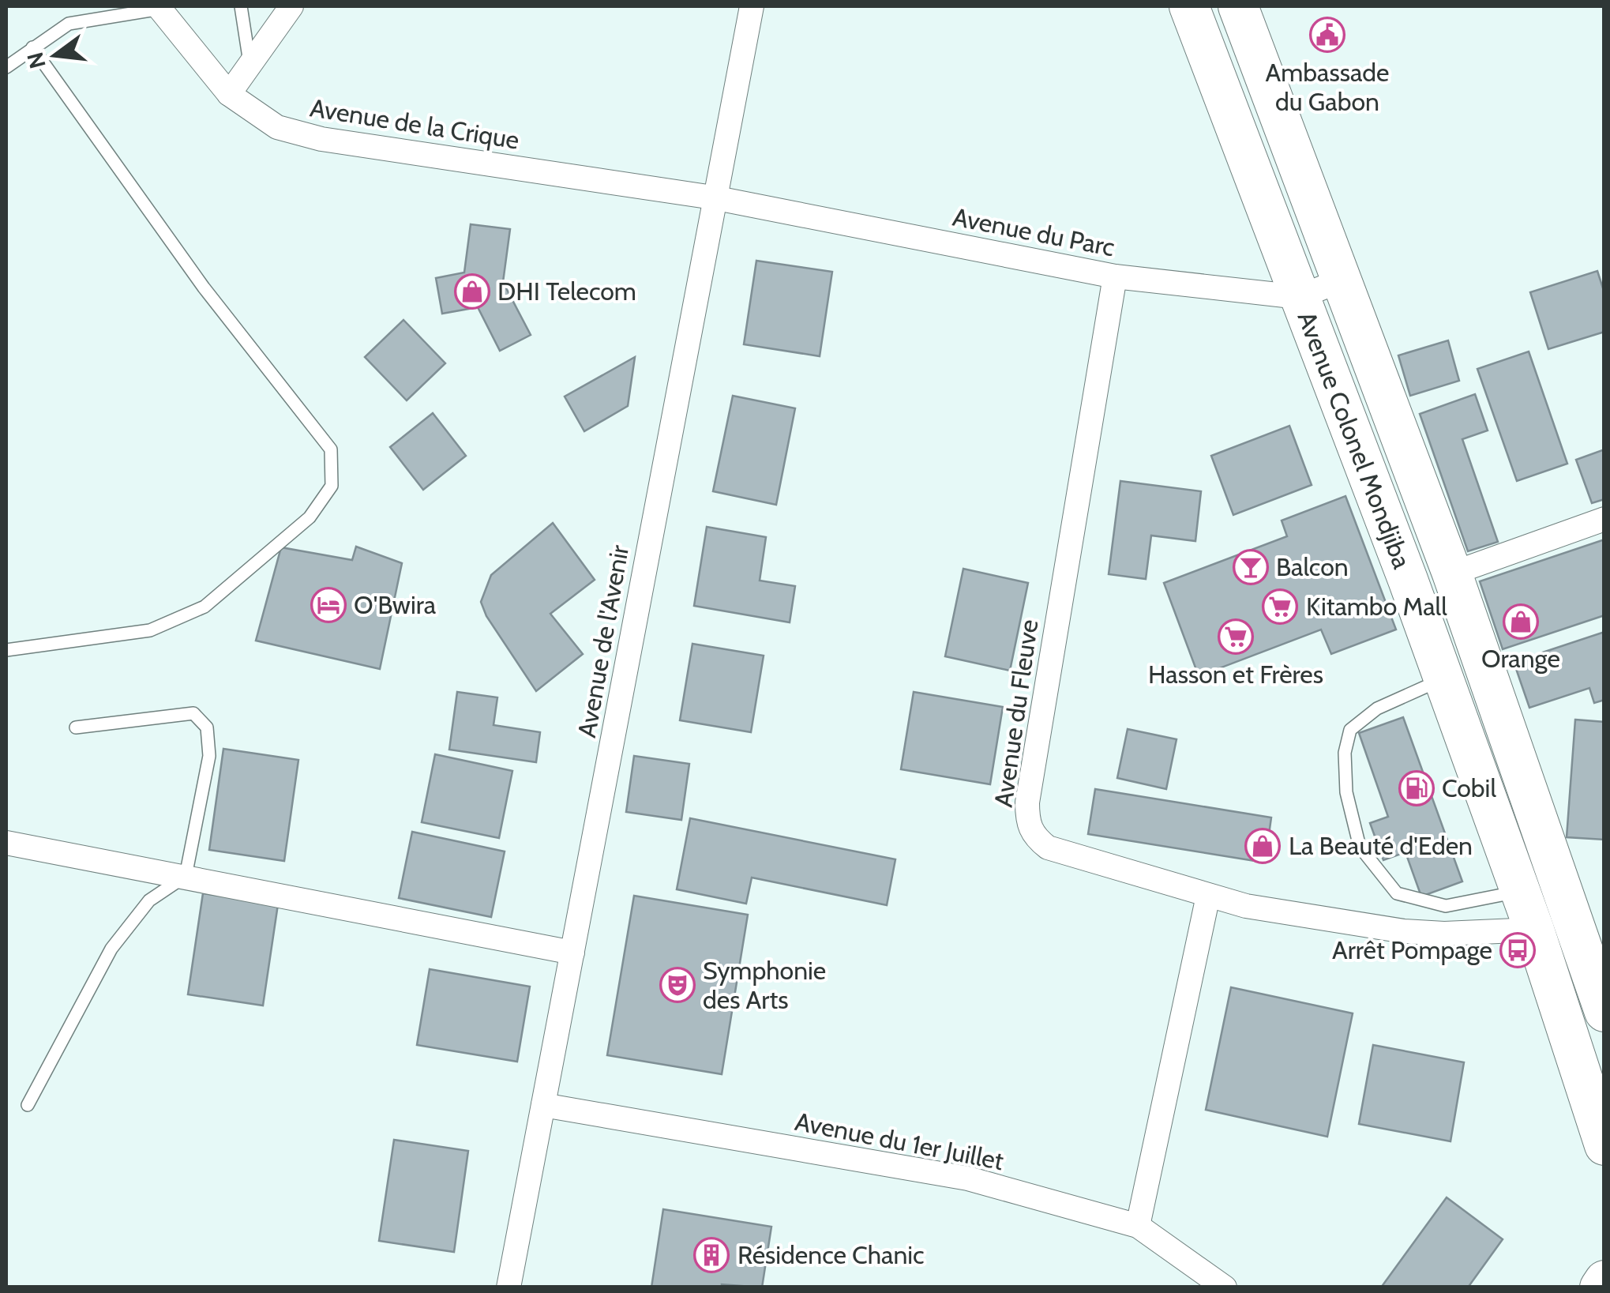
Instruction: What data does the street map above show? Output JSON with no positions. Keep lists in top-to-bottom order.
{
  "streets": {
    "main road": ["Avenue Colonel Mondjiba"],
    "street": [
      "Avenue de la Crique",
      "Avenue du Parc",
      "Avenue de l'Avenir",
      "Avenue du Fleuve",
      "Avenue du 1er Juillet"
    ]
  },
  "crossings": [
    ["Avenue de la Crique", "Avenue du Parc"],
    ["Avenue de la Crique", "Avenue de l'Avenir"],
    ["Avenue du Parc", "Avenue Colonel Mondjiba"],
    ["Avenue du Parc", "Avenue de l'Avenir"],
    ["Avenue du Parc", "Avenue du Fleuve"],
    ["Avenue Colonel Mondjiba", "Avenue du Fleuve"],
    ["Avenue de l'Avenir", "Avenue du 1er Juillet"]
  ],
  "places": {
    "public building": ["Ambassade du Gabon"],
    "shop": ["DHI Telecom", "Orange", "La Beauté d'Eden"],
    "bar": ["Balcon"],
    "hotel": ["O'Bwira"],
    "supermarket": ["Kitambo Mall", "Hasson et Frères"],
    "fuel station": ["Cobil"],
    "bus stop": ["Arrêt Pompage"],
    "theatre": ["Symphonie des Arts"],
    "building": ["Résidence Chanic"]
  },
  "north": "left"
}
